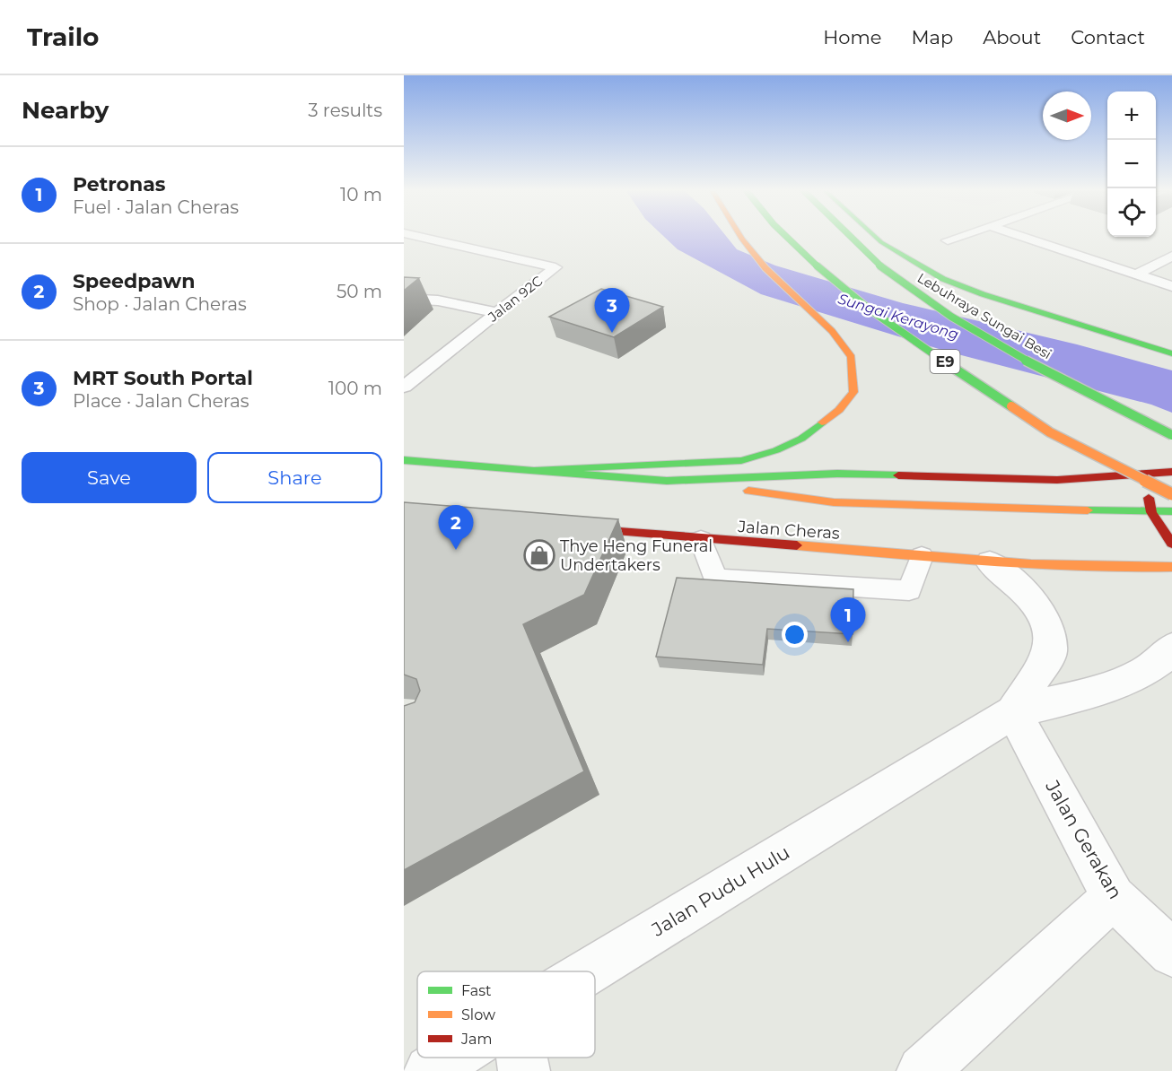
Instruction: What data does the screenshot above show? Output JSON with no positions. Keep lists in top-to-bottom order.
{
  "streets": {
    "main road": ["Lebuhraya Sungai Besi", "E9", "Jalan Cheras"],
    "street": ["Jalan Gerakan", "Jalan Pudu Hulu"],
    "lane": ["Jalan 92C"]
  },
  "crossings": [
    ["Jalan Cheras", "Jalan Pudu Hulu"],
    ["Jalan Gerakan", "Jalan Pudu Hulu"]
  ],
  "water": ["Sungai Kerayong"],
  "places": {
    "shop": ["Thye Heng Funeral Undertakers"]
  },
  "legend": ["Fast", "Slow", "Jam"],
  "north": "right",
  "page": {
    "header": "Trailo",
    "nav": [
      "Home",
      "Map",
      "About",
      "Contact"
    ],
    "heading": ["Nearby", "3 results"],
    "map_buttons": ["+", "−"],
    "list": [
      {
        "mark": "1",
        "name": "Petronas",
        "note": "Fuel · Jalan Cheras",
        "value": "10 m"
      },
      {
        "mark": "2",
        "name": "Speedpawn",
        "note": "Shop · Jalan Cheras",
        "value": "50 m"
      },
      {
        "mark": "3",
        "name": "MRT South Portal",
        "note": "Place · Jalan Cheras",
        "value": "100 m"
      }
    ],
    "pins": ["3", "2", "1"],
    "buttons": ["Save", "Share"]
  }
}
